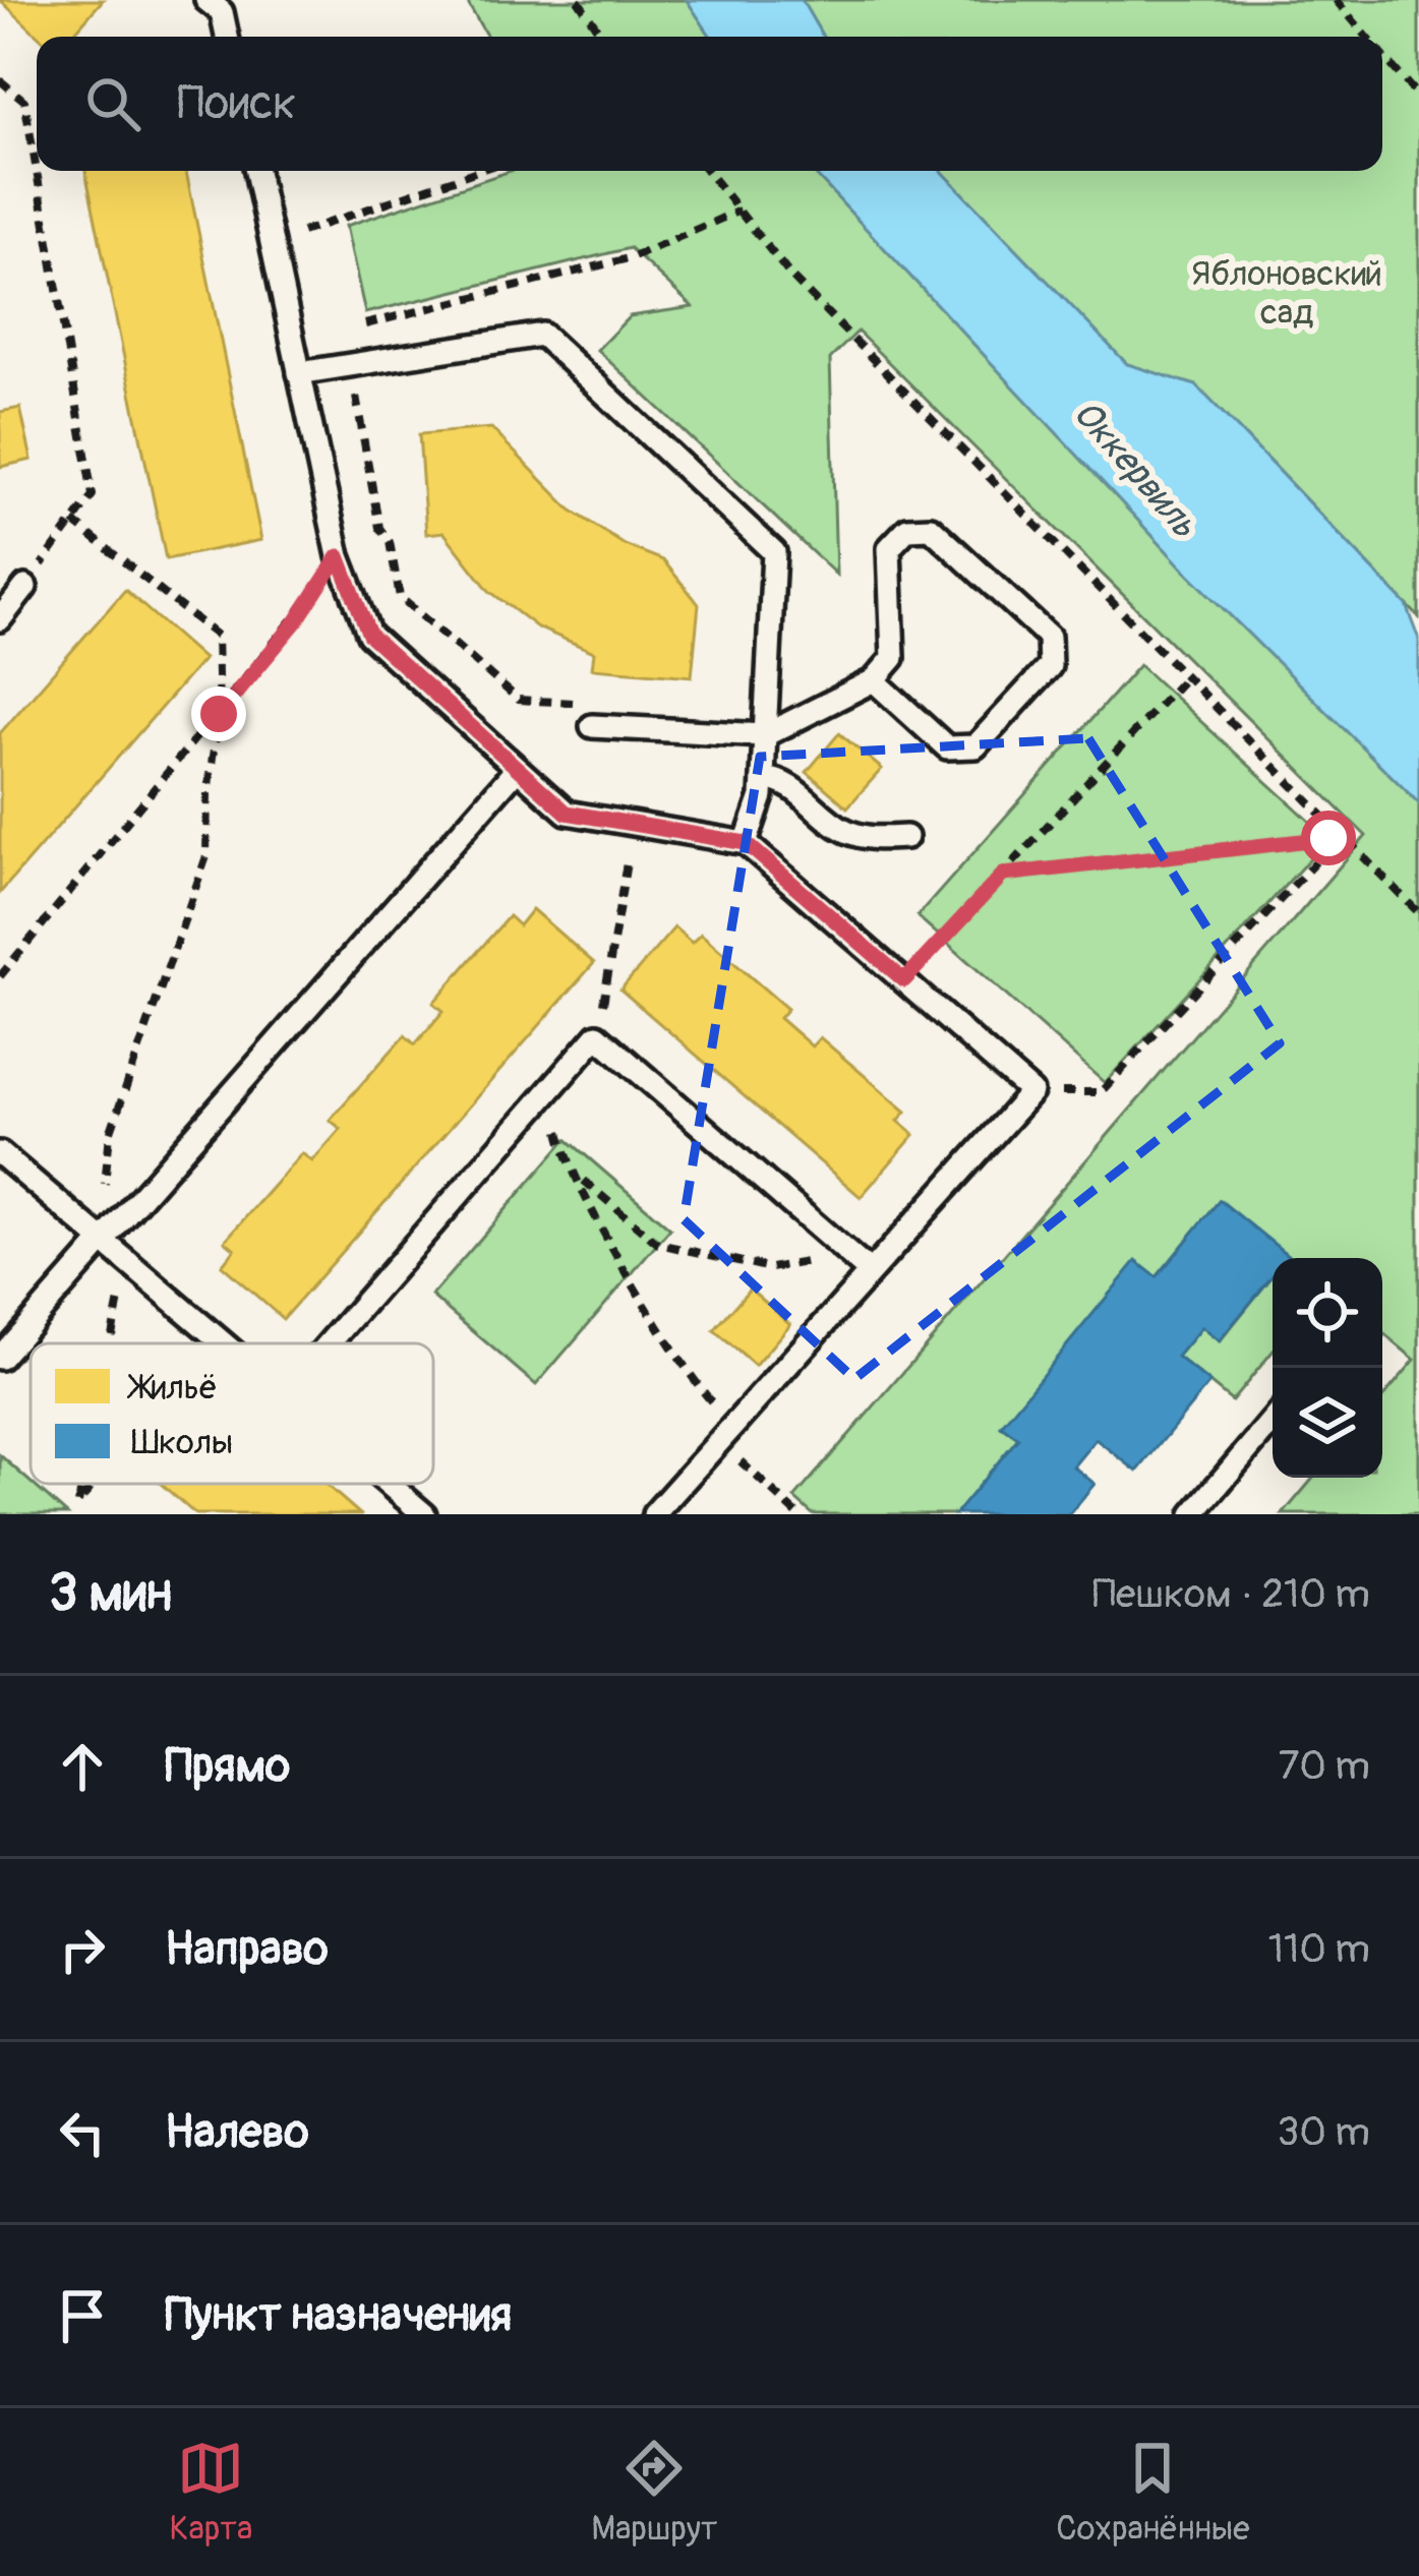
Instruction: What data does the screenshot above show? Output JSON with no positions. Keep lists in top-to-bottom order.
{
  "water": ["Оккервиль"],
  "parks": ["Яблоновский сад"],
  "legend": ["Жильё", "Школы"],
  "page": {
    "search": "Поиск",
    "heading": ["3 мин", "Пешком · 210 m"],
    "list": [
      ["Прямо", "70 m"],
      ["Направо", "110 m"],
      ["Налево", "30 m"],
      "Пункт назначения"
    ],
    "nav": ["Карта", "Маршрут", "Сохранённые"]
  }
}
